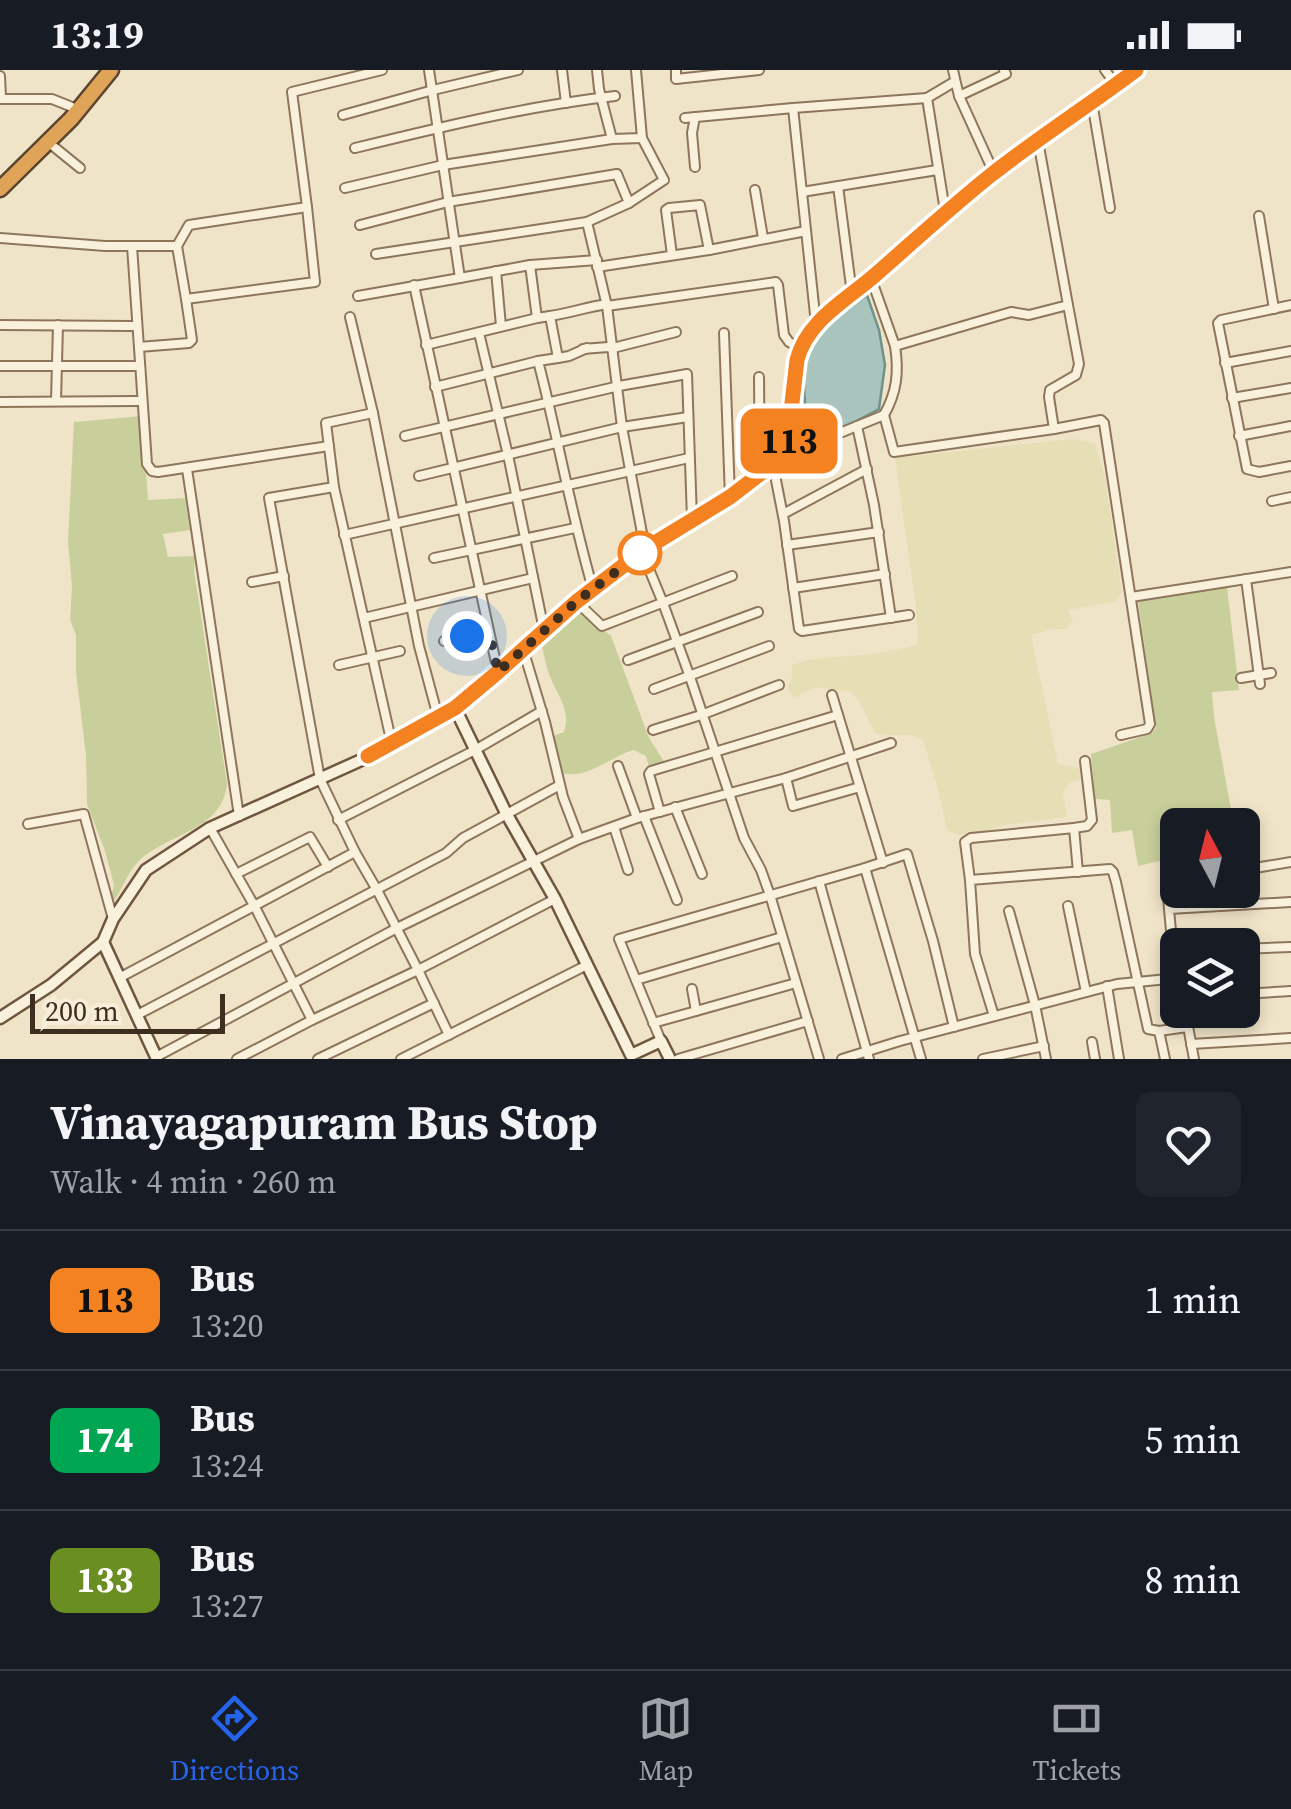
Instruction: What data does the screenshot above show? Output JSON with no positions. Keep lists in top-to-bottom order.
{
  "lines": ["bus line 113"],
  "scale_bar": "200 m",
  "north": "top",
  "page": {
    "status": "13:19",
    "on_map": "113",
    "scale": "200 m",
    "heading": ["Vinayagapuram Bus Stop", "Walk · 4 min · 260 m"],
    "list": [
      {
        "mark": "113",
        "name": "Bus",
        "note": "13:20",
        "value": "1 min"
      },
      {
        "mark": "174",
        "name": "Bus",
        "note": "13:24",
        "value": "5 min"
      },
      {
        "mark": "133",
        "name": "Bus",
        "note": "13:27",
        "value": "8 min"
      }
    ],
    "tabs": ["Directions", "Map", "Tickets"]
  }
}
